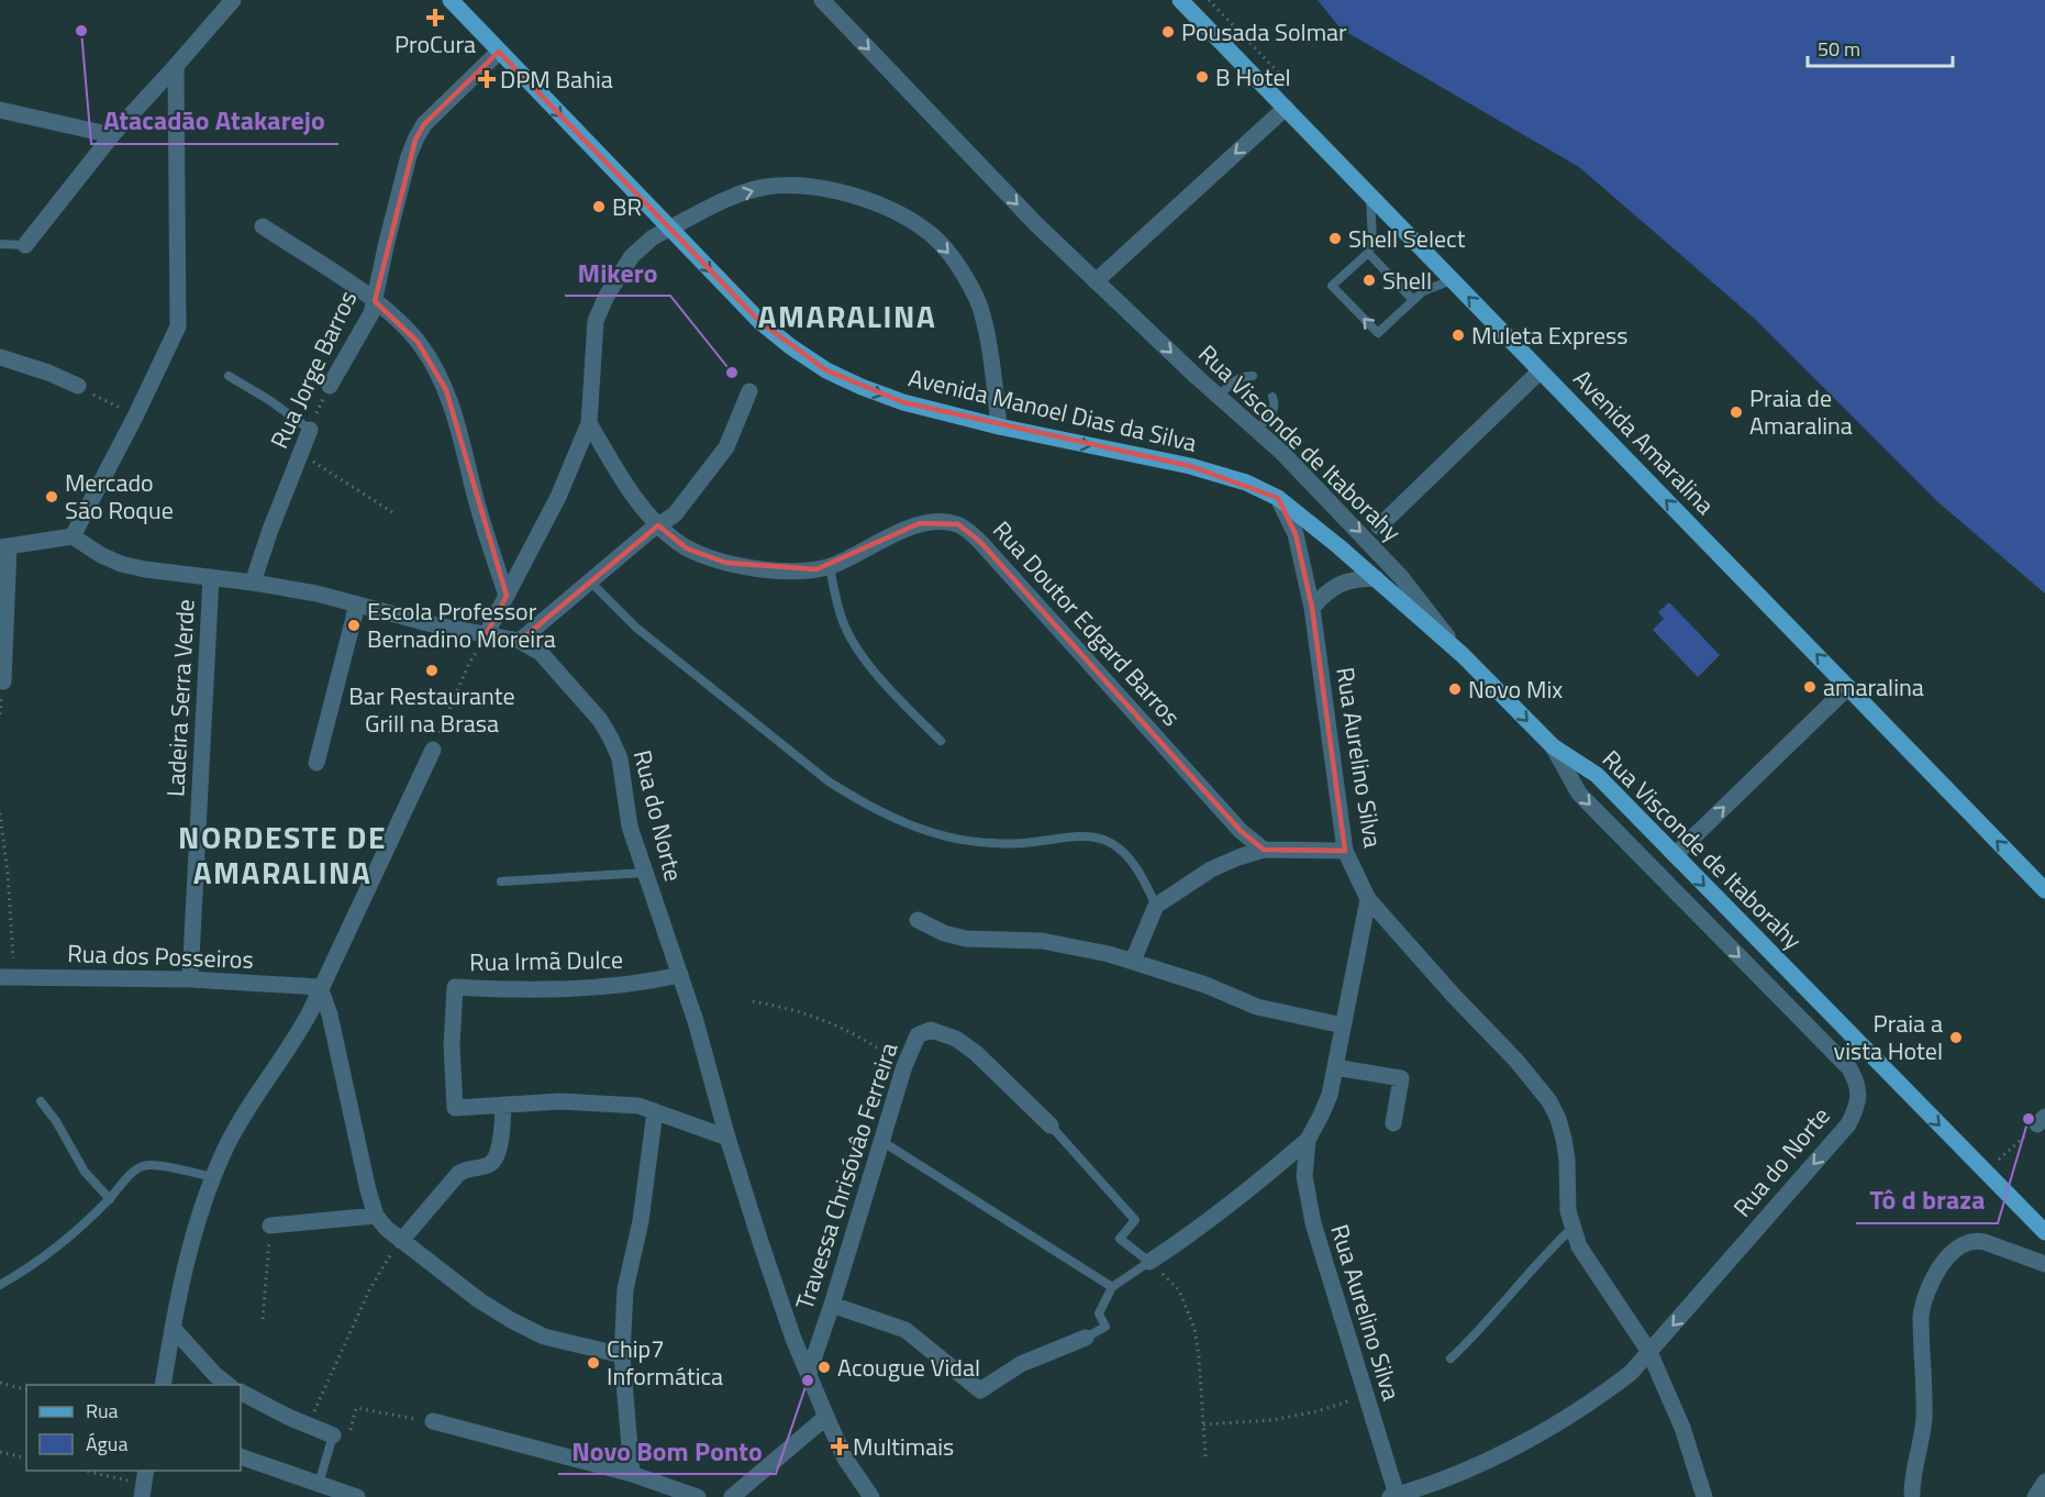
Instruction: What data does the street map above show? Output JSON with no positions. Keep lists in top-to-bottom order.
{
  "streets": {
    "main road": ["Avenida Manoel Dias da Silva", "Avenida Amaralina", "Rua Visconde de Itaborahy"],
    "street": [
      "Rua Jorge Barros",
      "Rua Doutor Edgard Barros",
      "Ladeira Serra Verde",
      "Rua Aurelino Silva",
      "Rua do Norte",
      "Rua dos Posseiros",
      "Rua Irmã Dulce",
      "Travessa Chrisóvâo Ferreira"
    ]
  },
  "crossings": [
    ["Rua Jorge Barros", "Avenida Manoel Dias da Silva"],
    ["Rua Jorge Barros", "Rua do Norte"],
    ["Avenida Manoel Dias da Silva", "Rua Visconde de Itaborahy"],
    ["Avenida Manoel Dias da Silva", "Rua Aurelino Silva"],
    ["Rua Visconde de Itaborahy", "Rua do Norte"],
    ["Ladeira Serra Verde", "Rua do Norte"],
    ["Ladeira Serra Verde", "Rua dos Posseiros"],
    ["Rua Aurelino Silva", "Rua do Norte"],
    ["Rua Aurelino Silva", "Travessa Chrisóvâo Ferreira"],
    ["Rua do Norte", "Rua Irmã Dulce"],
    ["Rua do Norte", "Travessa Chrisóvâo Ferreira"]
  ],
  "one_way": ["Avenida Manoel Dias da Silva", "Avenida Amaralina", "Rua Visconde de Itaborahy"],
  "districts": ["AMARALINA", "NORDESTE DE AMARALINA"],
  "places": {
    "health": ["ProCura", "DPM Bahia", "Multimais"],
    "other": [
      "Atacadão Atakarejo",
      "Pousada Solmar",
      "B Hotel",
      "BR",
      "Shell Select",
      "Shell",
      "Muleta Express",
      "Mikero",
      "Praia de Amaralina",
      "Mercado São Roque",
      "Escola Professor Bernadino Moreira",
      "Bar Restaurante Grill na Brasa",
      "amaralina",
      "Novo Mix",
      "Praia a vista Hotel",
      "Tô d braza",
      "Chip7 Informática",
      "Acougue Vidal",
      "Novo Bom Ponto"
    ]
  },
  "legend": ["Rua", "Água"],
  "scale_bar": "50 m"
}
